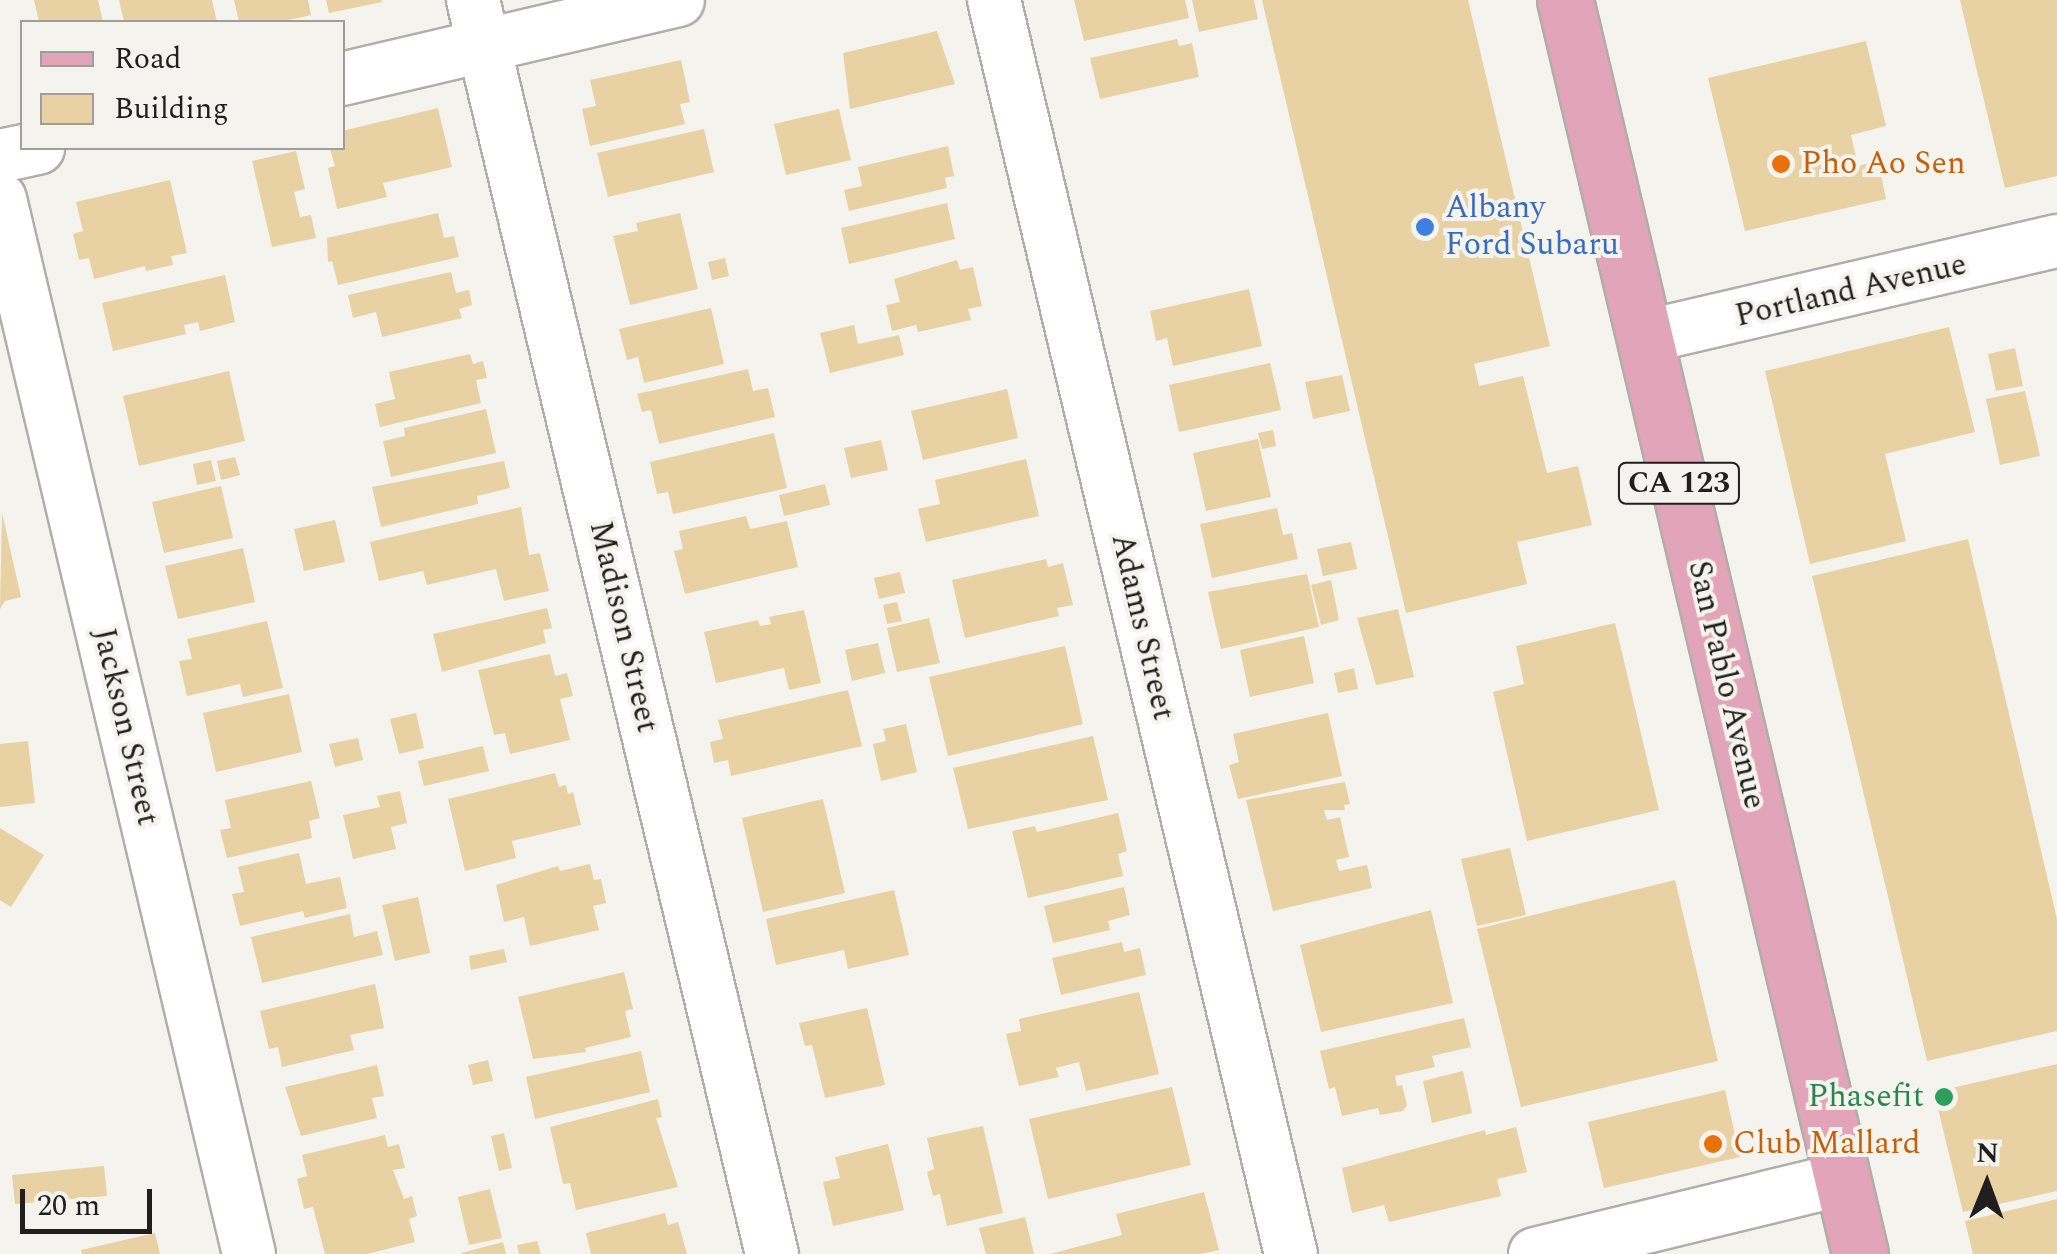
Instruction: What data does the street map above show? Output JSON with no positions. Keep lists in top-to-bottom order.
{
  "streets": {
    "main road": ["CA 123", "San Pablo Avenue"],
    "street": [
      "Portland Avenue",
      "Madison Street",
      "Adams Street",
      "Jackson Street"
    ]
  },
  "crossings": [
    ["Portland Avenue", "San Pablo Avenue"]
  ],
  "places": [
    "Pho Ao Sen",
    "Albany Ford Subaru",
    "Phasefit",
    "Club Mallard"
  ],
  "legend": ["Road", "Building"],
  "scale_bar": "20 m",
  "north": "top"
}
